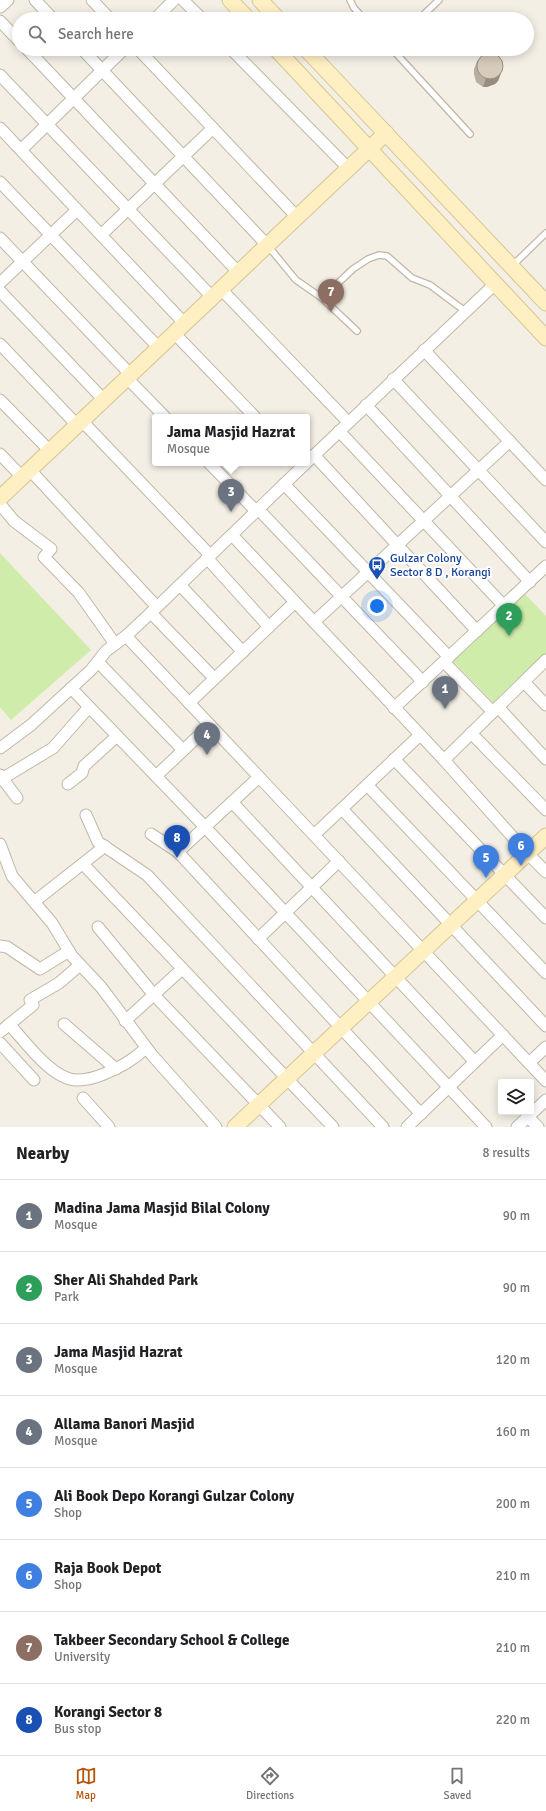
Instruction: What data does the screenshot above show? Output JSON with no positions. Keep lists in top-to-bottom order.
{
  "places": {
    "bus stop": ["Gulzar Colony Sector 8 D , Korangi"]
  },
  "page": {
    "search": "Search here",
    "pins": [
      "7",
      "3",
      "2",
      "1",
      "4",
      "8",
      "6",
      "5"
    ],
    "popup": ["Jama Masjid Hazrat", "Mosque"],
    "heading": ["Nearby", "8 results"],
    "list": [
      {
        "mark": "1",
        "name": "Madina Jama Masjid Bilal Colony",
        "note": "Mosque",
        "value": "90 m"
      },
      {
        "mark": "2",
        "name": "Sher Ali Shahded Park",
        "note": "Park",
        "value": "90 m"
      },
      {
        "mark": "3",
        "name": "Jama Masjid Hazrat",
        "note": "Mosque",
        "value": "120 m"
      },
      {
        "mark": "4",
        "name": "Allama Banori Masjid",
        "note": "Mosque",
        "value": "160 m"
      },
      {
        "mark": "5",
        "name": "Ali Book Depo Korangi Gulzar Colony",
        "note": "Shop",
        "value": "200 m"
      },
      {
        "mark": "6",
        "name": "Raja Book Depot",
        "note": "Shop",
        "value": "210 m"
      },
      {
        "mark": "7",
        "name": "Takbeer Secondary School & College",
        "note": "University",
        "value": "210 m"
      },
      {
        "mark": "8",
        "name": "Korangi Sector 8",
        "note": "Bus stop",
        "value": "220 m"
      }
    ],
    "nav": ["Map", "Directions", "Saved"]
  }
}
